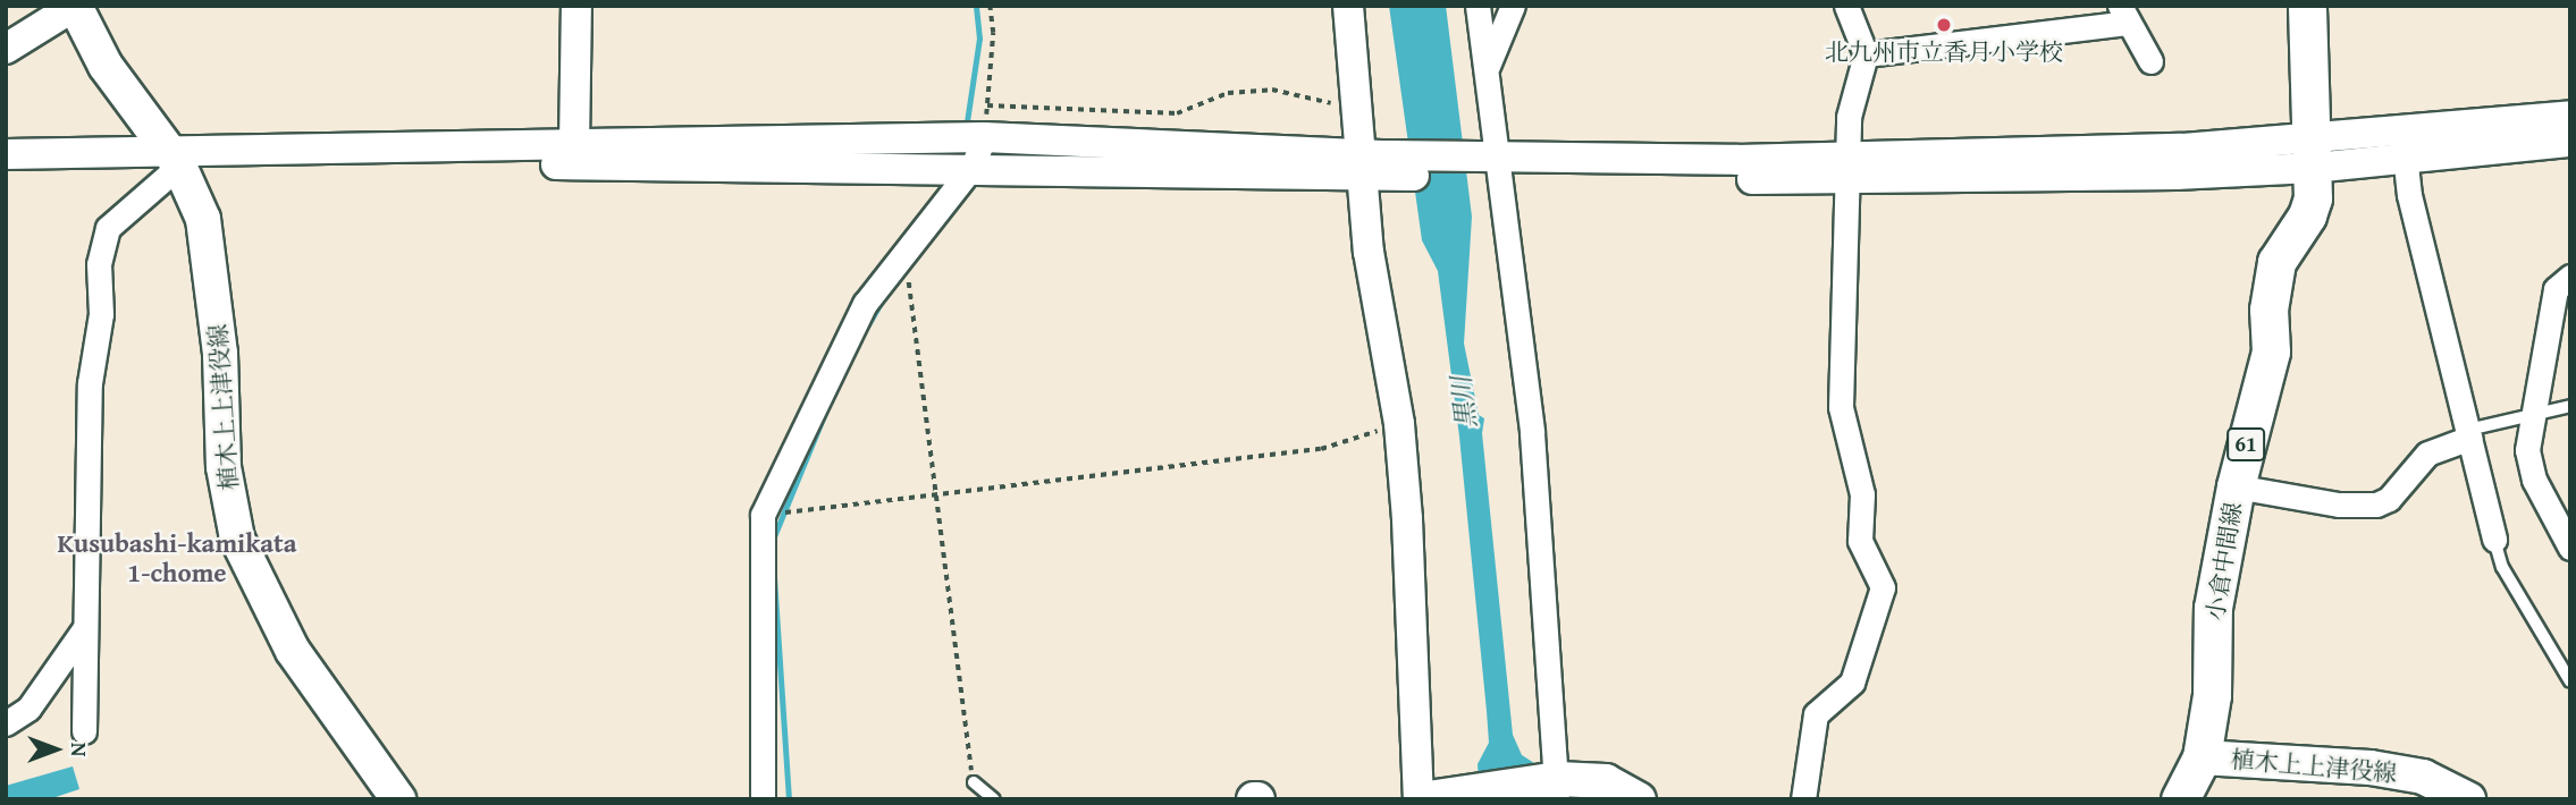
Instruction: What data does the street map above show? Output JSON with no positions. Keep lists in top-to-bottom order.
{
  "streets": {
    "main road": ["植木上上津役線", "61", "小倉中間線"]
  },
  "crossings": [
    ["植木上上津役線", "小倉中間線"],
    ["61", "小倉中間線"]
  ],
  "districts": ["Kusubashi-kamikata 1-chome"],
  "water": ["黒川"],
  "places": ["北九州市立香月小学校"],
  "north": "right"
}
